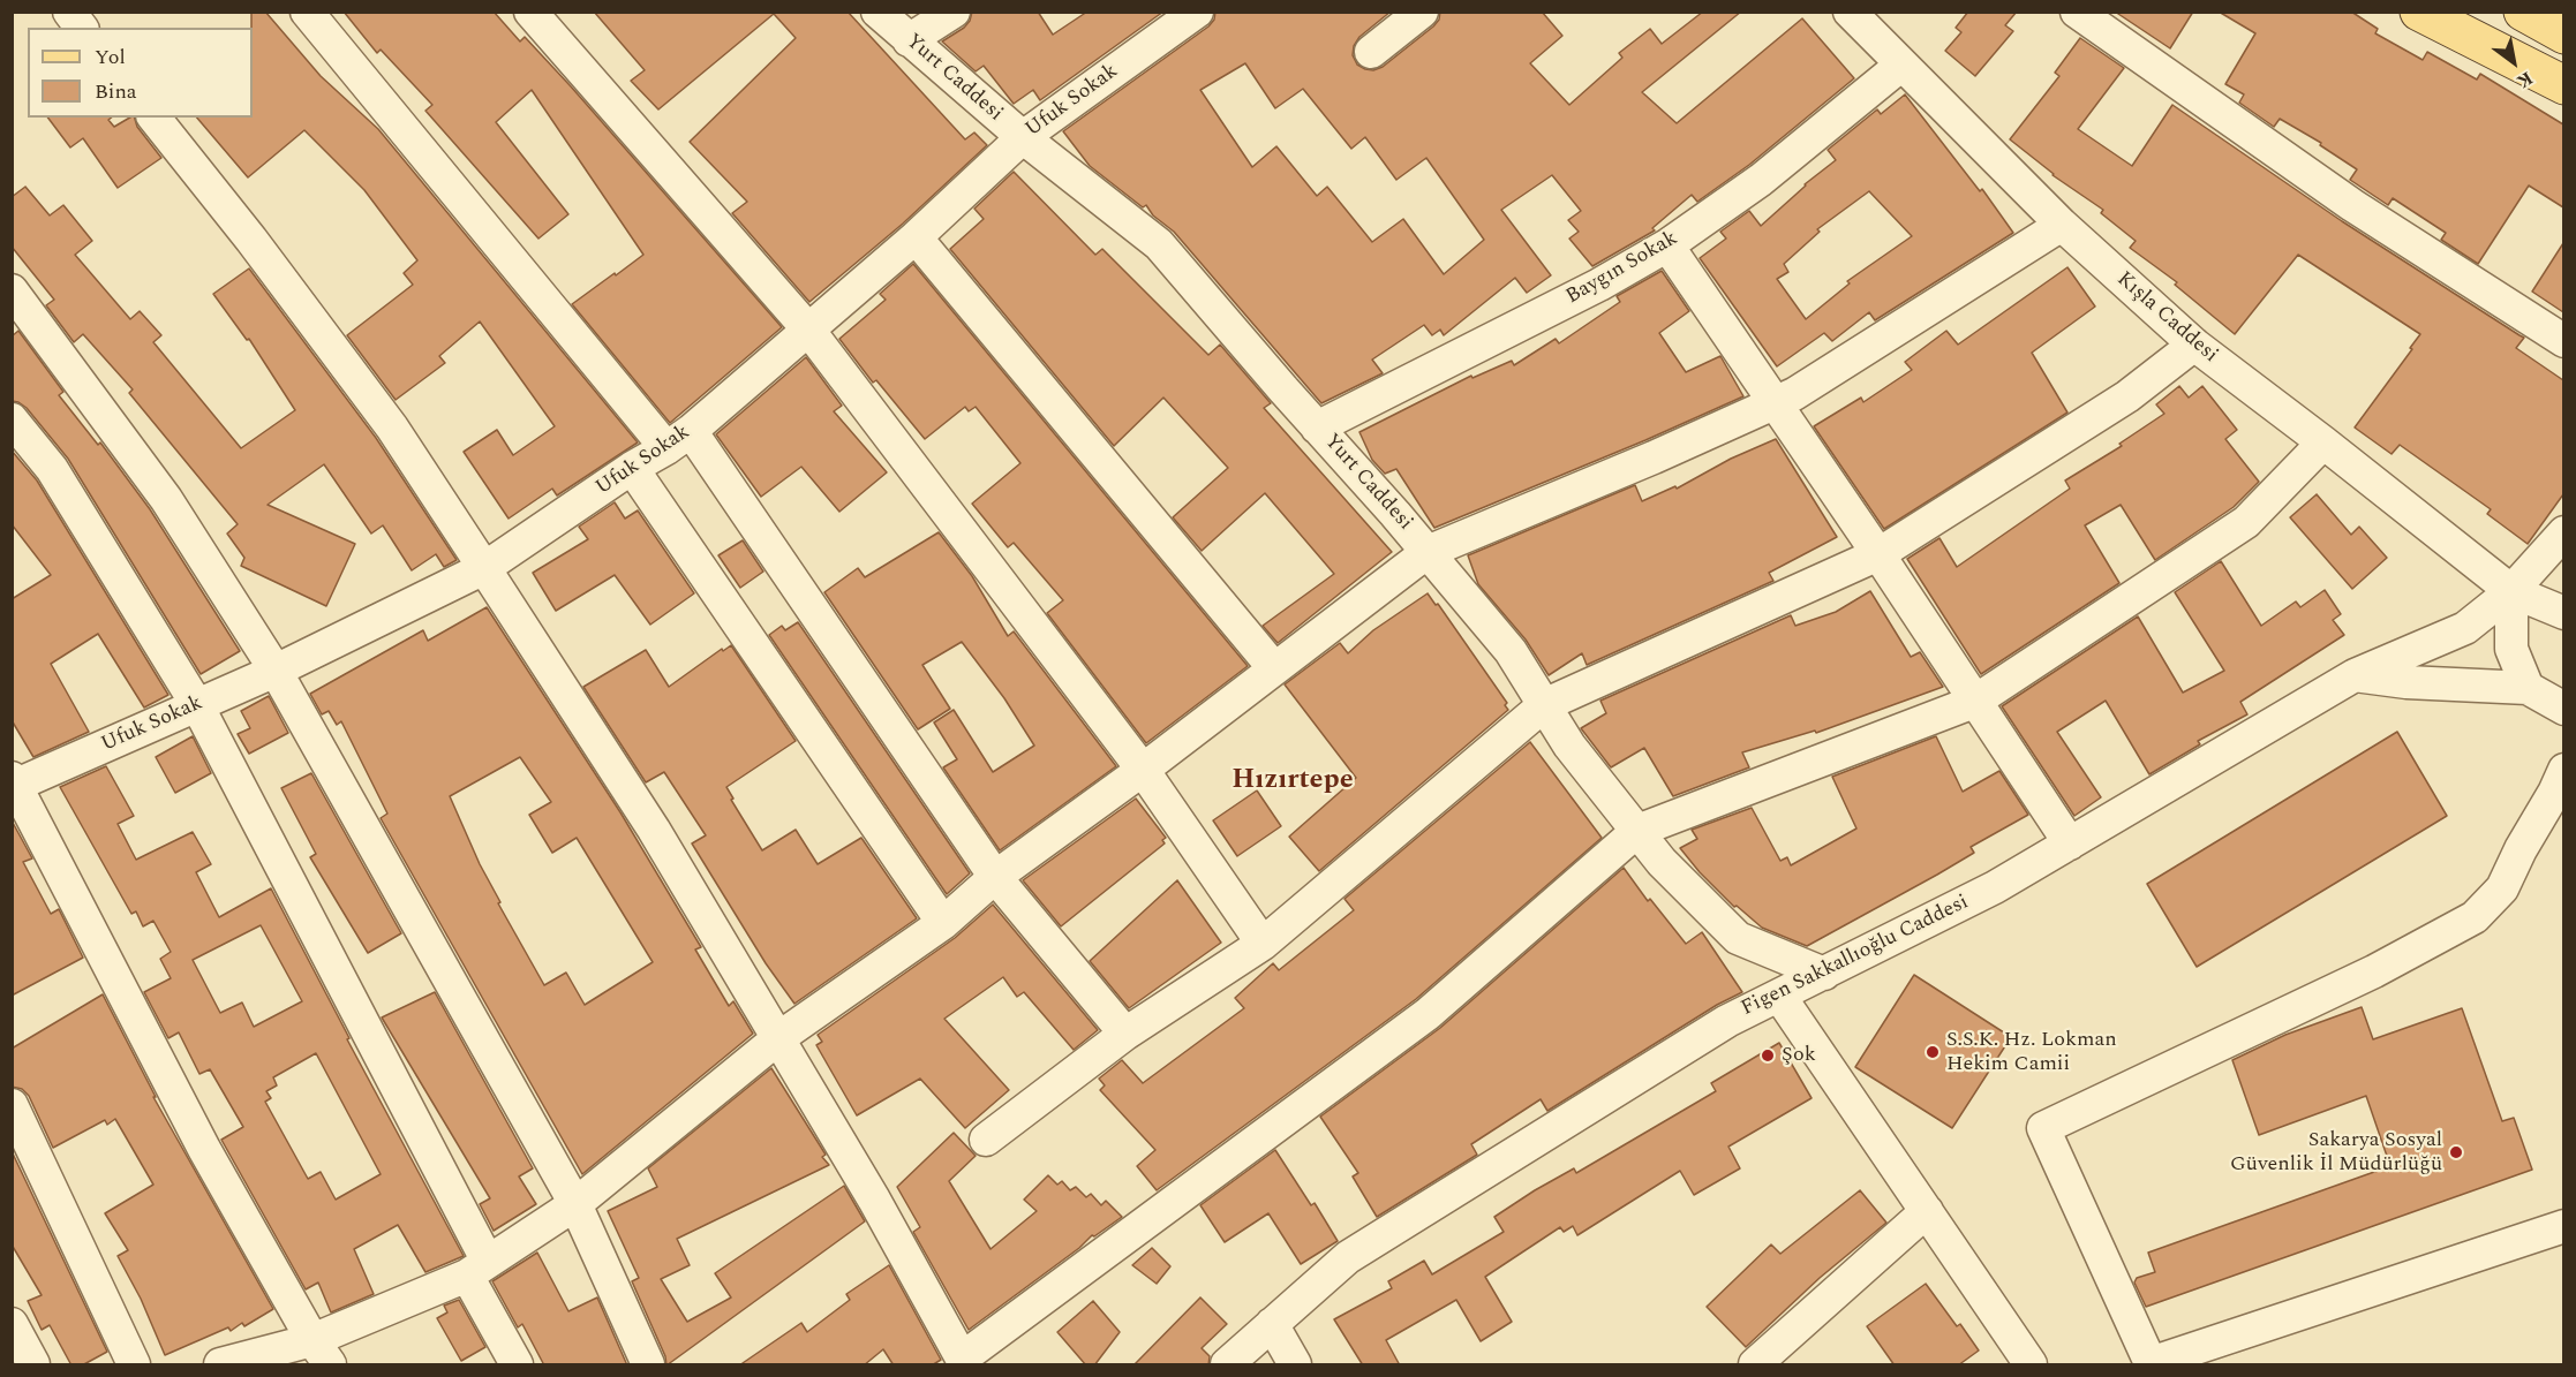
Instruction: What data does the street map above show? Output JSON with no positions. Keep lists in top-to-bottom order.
{
  "streets": {
    "street": [
      "Yurt Caddesi",
      "Ufuk Sokak",
      "Baygın Sokak",
      "Kışla Caddesi",
      "Figen Sakkallıoğlu Caddesi"
    ]
  },
  "crossings": [
    ["Yurt Caddesi", "Ufuk Sokak"],
    ["Yurt Caddesi", "Baygın Sokak"],
    ["Yurt Caddesi", "Figen Sakkallıoğlu Caddesi"],
    ["Baygın Sokak", "Kışla Caddesi"],
    ["Kışla Caddesi", "Figen Sakkallıoğlu Caddesi"]
  ],
  "districts": ["Hızırtepe"],
  "places": ["S.S.K. Hz. Lokman Hekim Camii", "Şok", "Sakarya Sosyal Güvenlik İl Müdürlüğü"],
  "legend": ["Yol", "Bina"],
  "north": "bottom right"
}
